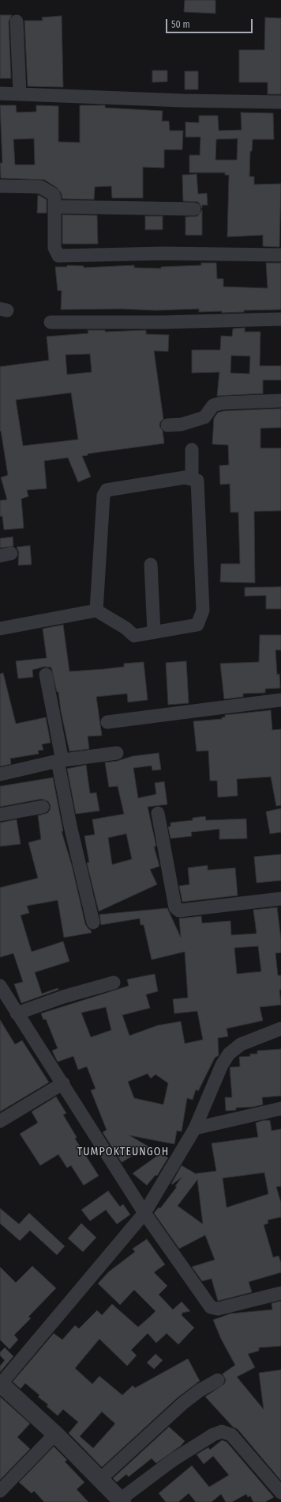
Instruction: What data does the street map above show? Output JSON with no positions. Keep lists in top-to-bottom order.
{
  "districts": ["TUMPOKTEUNGOH"],
  "scale_bar": "50 m"
}
